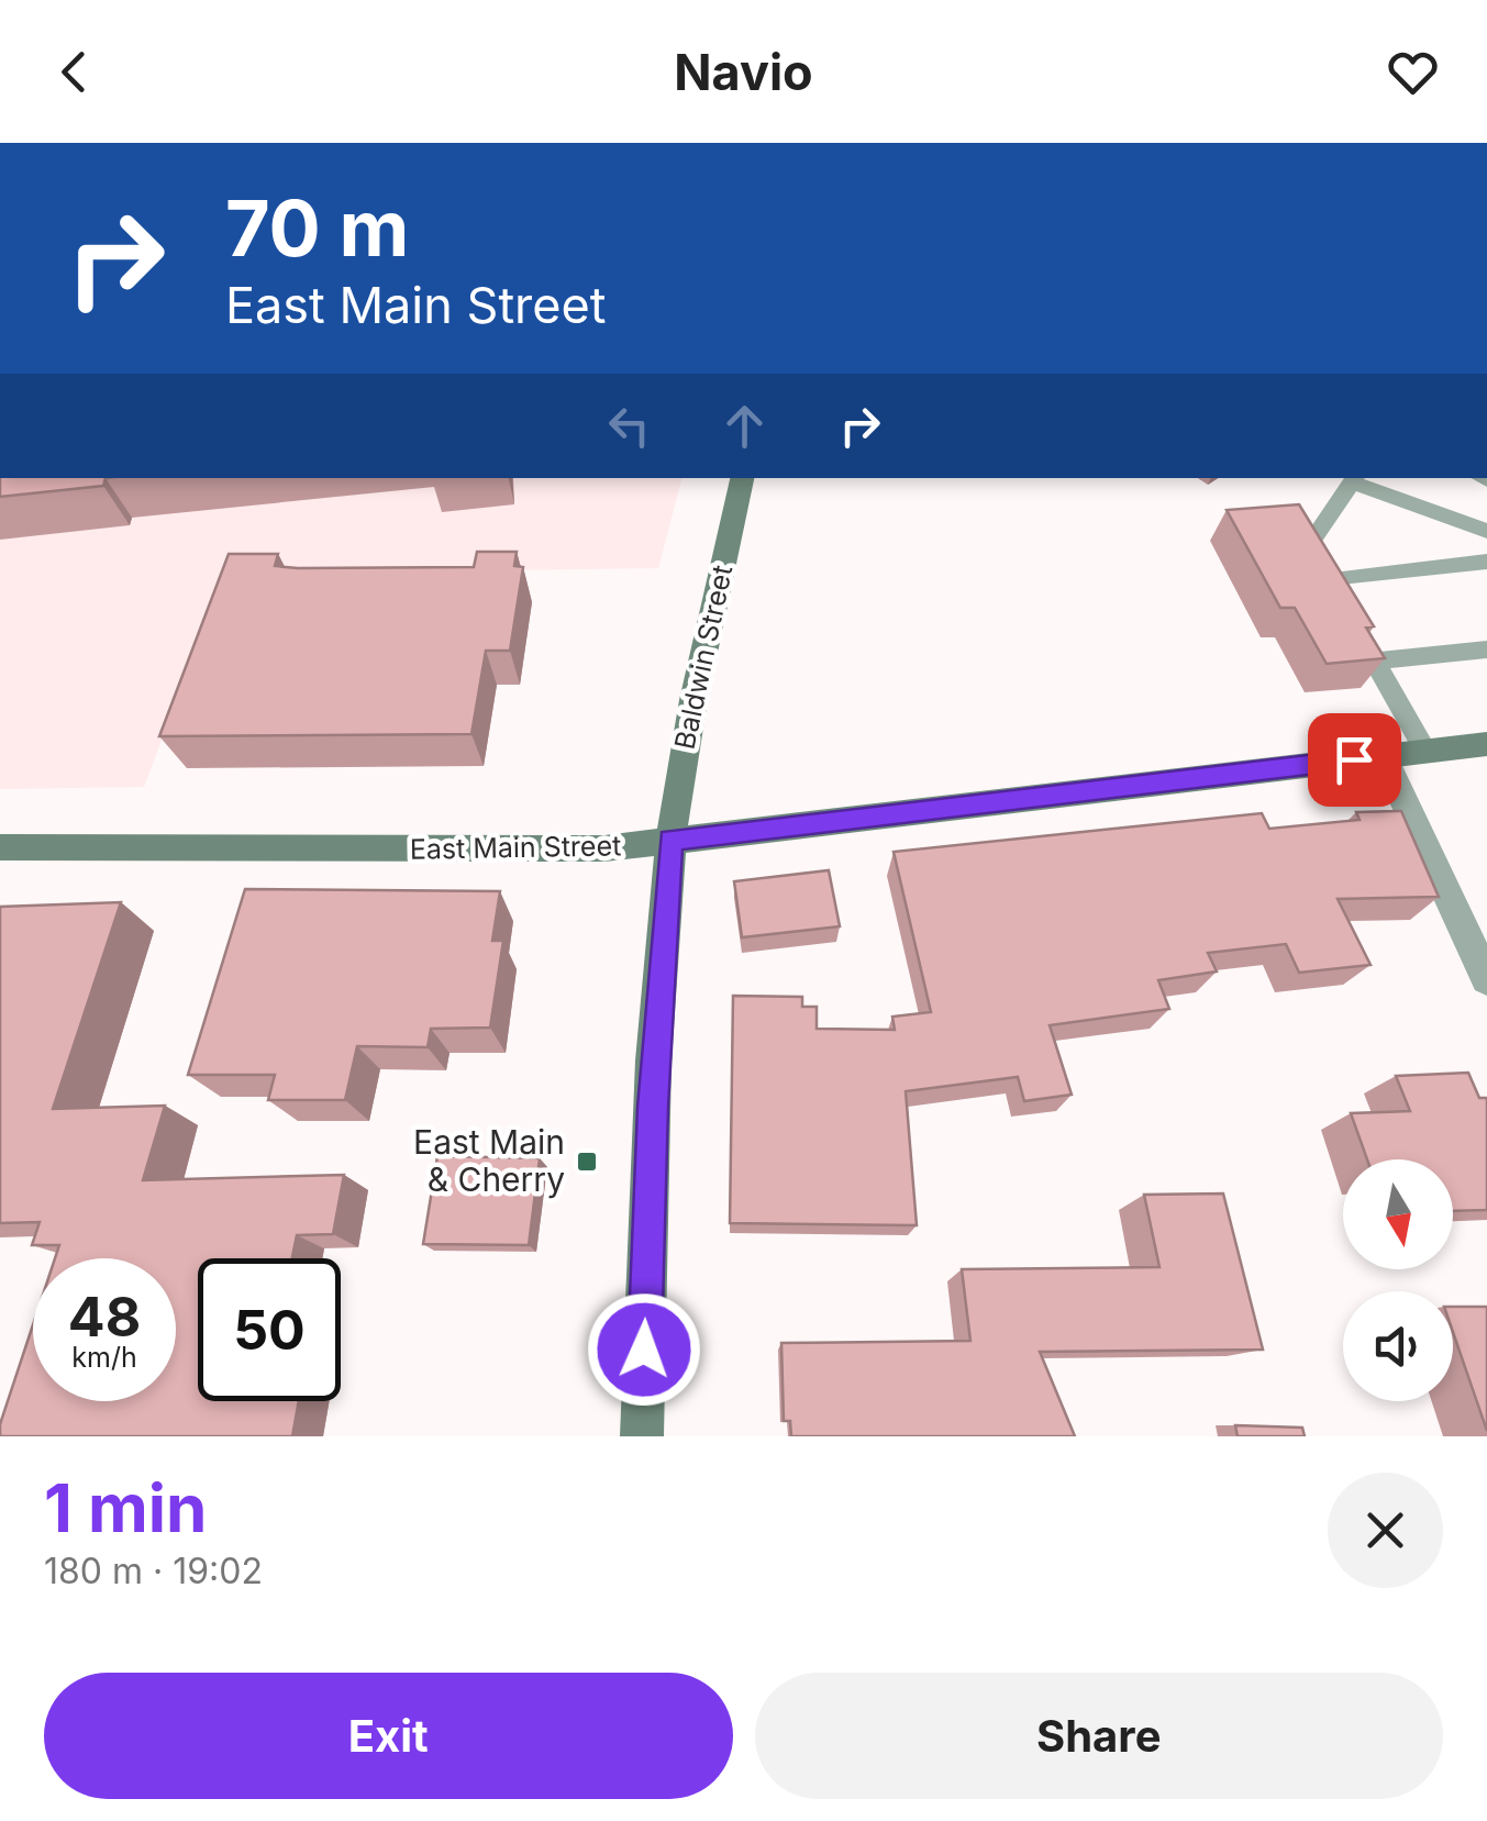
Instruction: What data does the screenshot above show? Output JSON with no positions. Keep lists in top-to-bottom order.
{
  "streets": {
    "main road": ["Baldwin Street", "East Main Street"]
  },
  "crossings": [
    ["Baldwin Street", "East Main Street"]
  ],
  "places": {
    "transit": ["East Main & Cherry"]
  },
  "north": "bottom",
  "page": {
    "header": "Navio",
    "turn": ["70 m", "East Main Street"],
    "speed": "48 km/h",
    "limit": "50",
    "heading": ["1 min", "180 m · 19:02"],
    "buttons": ["Exit", "Share"]
  }
}
